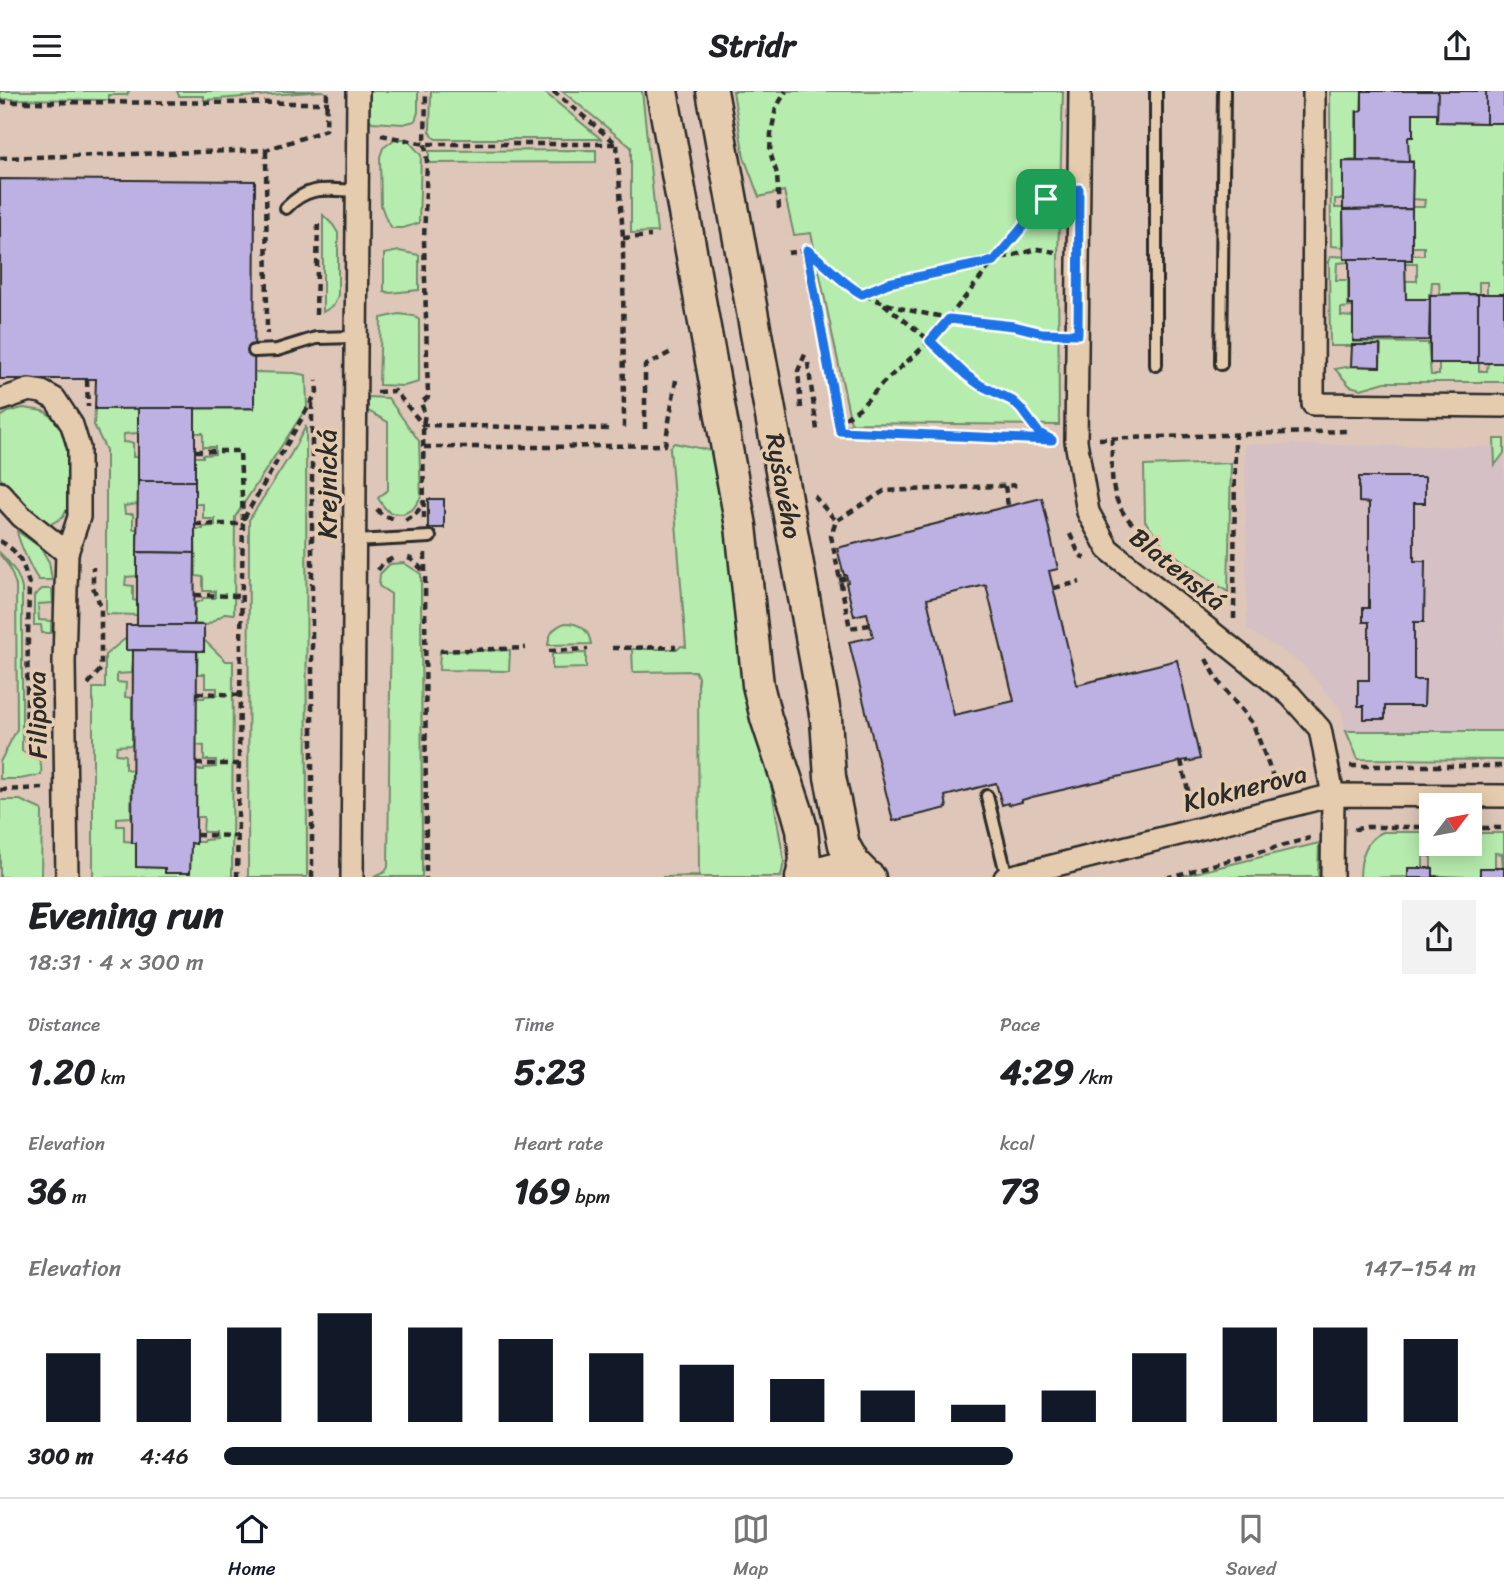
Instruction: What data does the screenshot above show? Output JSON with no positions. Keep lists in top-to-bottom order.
{
  "streets": {
    "main road": ["Ryšavého"],
    "street": [
      "Krejnická",
      "Blatenská",
      "Filipova",
      "Kloknerova"
    ]
  },
  "crossings": [
    ["Blatenská", "Kloknerova"]
  ],
  "north": "top right",
  "page": {
    "header": "Stridr",
    "heading": ["Evening run", "18:31 · 4 × 300 m"],
    "stats": [
      ["Distance", "1.20 km"],
      ["Time", "5:23"],
      ["Pace", "4:29 /km"],
      ["Elevation", "36 m"],
      ["Heart rate", "169 bpm"],
      ["kcal", "73"]
    ],
    "chart": ["Elevation", "147–154 m"],
    "list": [
      {
        "name": "300 m",
        "note": "4:46"
      }
    ],
    "tabs": ["Home", "Map", "Saved"]
  }
}
